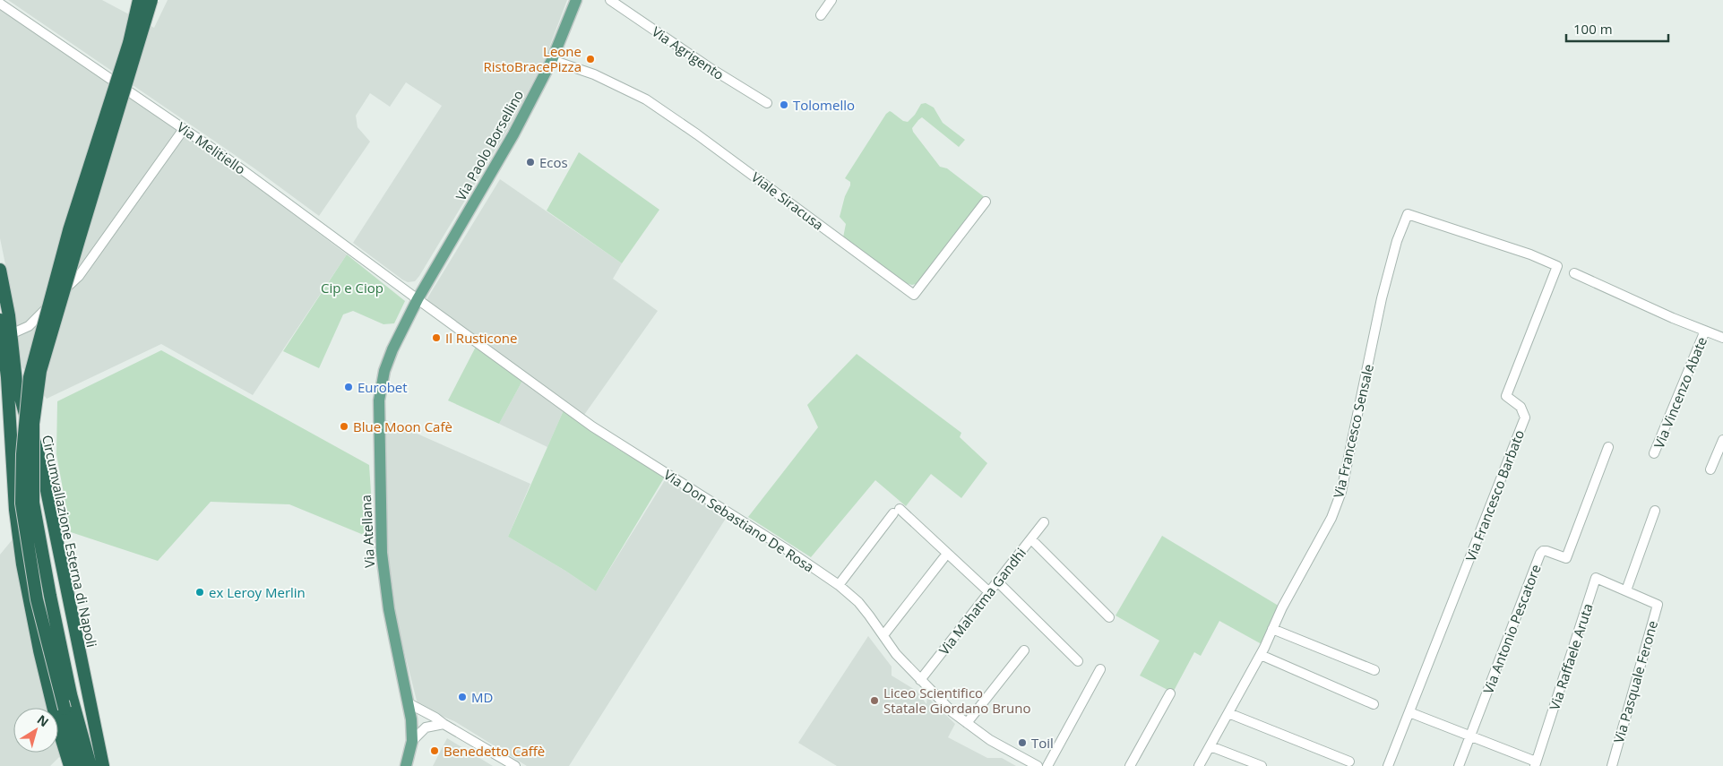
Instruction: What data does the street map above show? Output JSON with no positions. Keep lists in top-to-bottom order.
{
  "streets": {
    "highway": ["Circumvallazione Esterna di Napoli"],
    "main road": ["Via Paolo Borsellino", "Via Atellana"],
    "street": [
      "Via Agrigento",
      "Via Melitiello",
      "Viale Siracusa",
      "Via Vincenzo Abate",
      "Via Francesco Sensale",
      "Via Francesco Barbato",
      "Via Don Sebastiano De Rosa",
      "Via Mahatma Gandhi",
      "Via Antonio Pescatore",
      "Via Raffaele Aruta",
      "Via Pasquale Ferone"
    ]
  },
  "crossings": [
    ["Via Paolo Borsellino", "Via Melitiello"],
    ["Via Paolo Borsellino", "Viale Siracusa"],
    ["Via Paolo Borsellino", "Via Don Sebastiano De Rosa"],
    ["Via Paolo Borsellino", "Via Atellana"],
    ["Via Melitiello", "Via Don Sebastiano De Rosa"],
    ["Via Melitiello", "Via Atellana"],
    ["Via Francesco Sensale", "Via Francesco Barbato"],
    ["Via Don Sebastiano De Rosa", "Via Atellana"],
    ["Via Don Sebastiano De Rosa", "Via Mahatma Gandhi"],
    ["Via Raffaele Aruta", "Via Pasquale Ferone"]
  ],
  "parks": ["Cip e Ciop"],
  "places": [
    "Leone RistoBracePizza",
    "Tolomello",
    "Ecos",
    "Il Rusticone",
    "Eurobet",
    "Blue Moon Cafè",
    "ex Leroy Merlin",
    "MD",
    "Liceo Scientifico Statale Giordano Bruno",
    "Toil",
    "Benedetto Caffè"
  ],
  "scale_bar": "100 m",
  "north": "top right"
}
